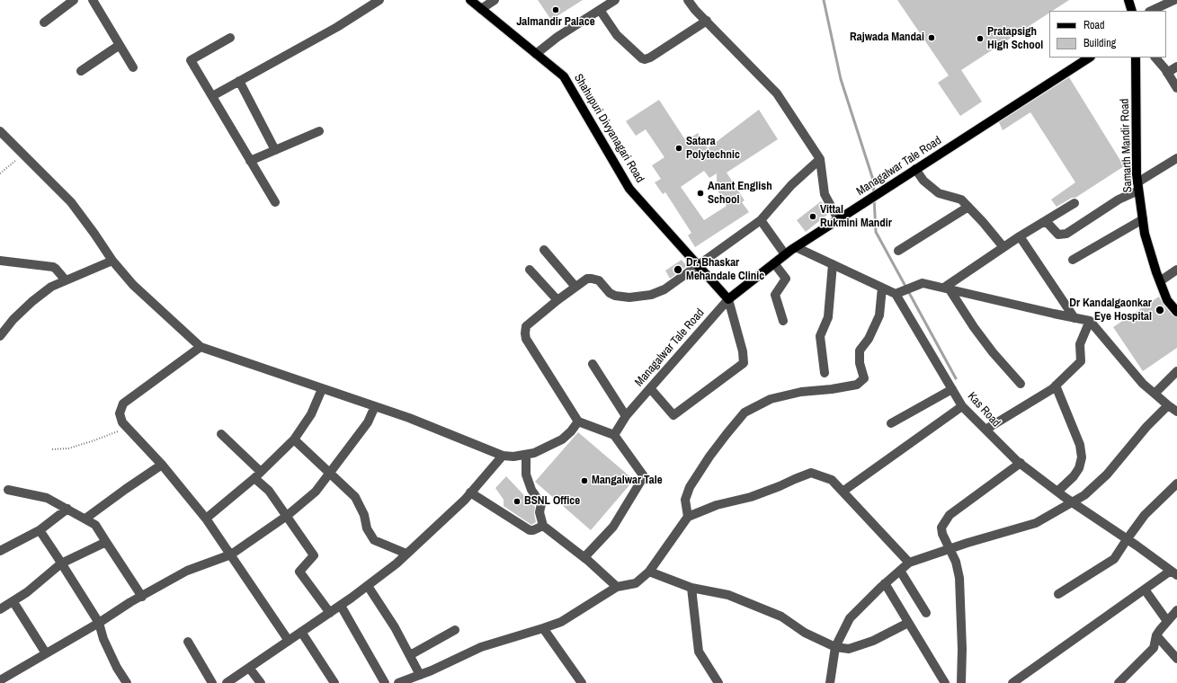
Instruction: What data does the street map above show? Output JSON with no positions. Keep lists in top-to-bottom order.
{
  "streets": {
    "main road": ["Shahupuri Divyanagari Road", "Samarth Mandir Road", "Managalwar Tale Road"],
    "street": ["Kas Road"]
  },
  "crossings": [
    ["Shahupuri Divyanagari Road", "Managalwar Tale Road"]
  ],
  "places": [
    "Jalmandir Palace",
    "Rajwada Mandai",
    "Pratapsigh High School",
    "Satara Polytechnic",
    "Anant English School",
    "Vittal Rukmini Mandir",
    "Dr. Bhaskar Mehandale Clinic",
    "Dr Kandalgaonkar Eye Hospital",
    "Mangalwar Tale",
    "BSNL Office"
  ],
  "legend": ["Road", "Building"]
}
